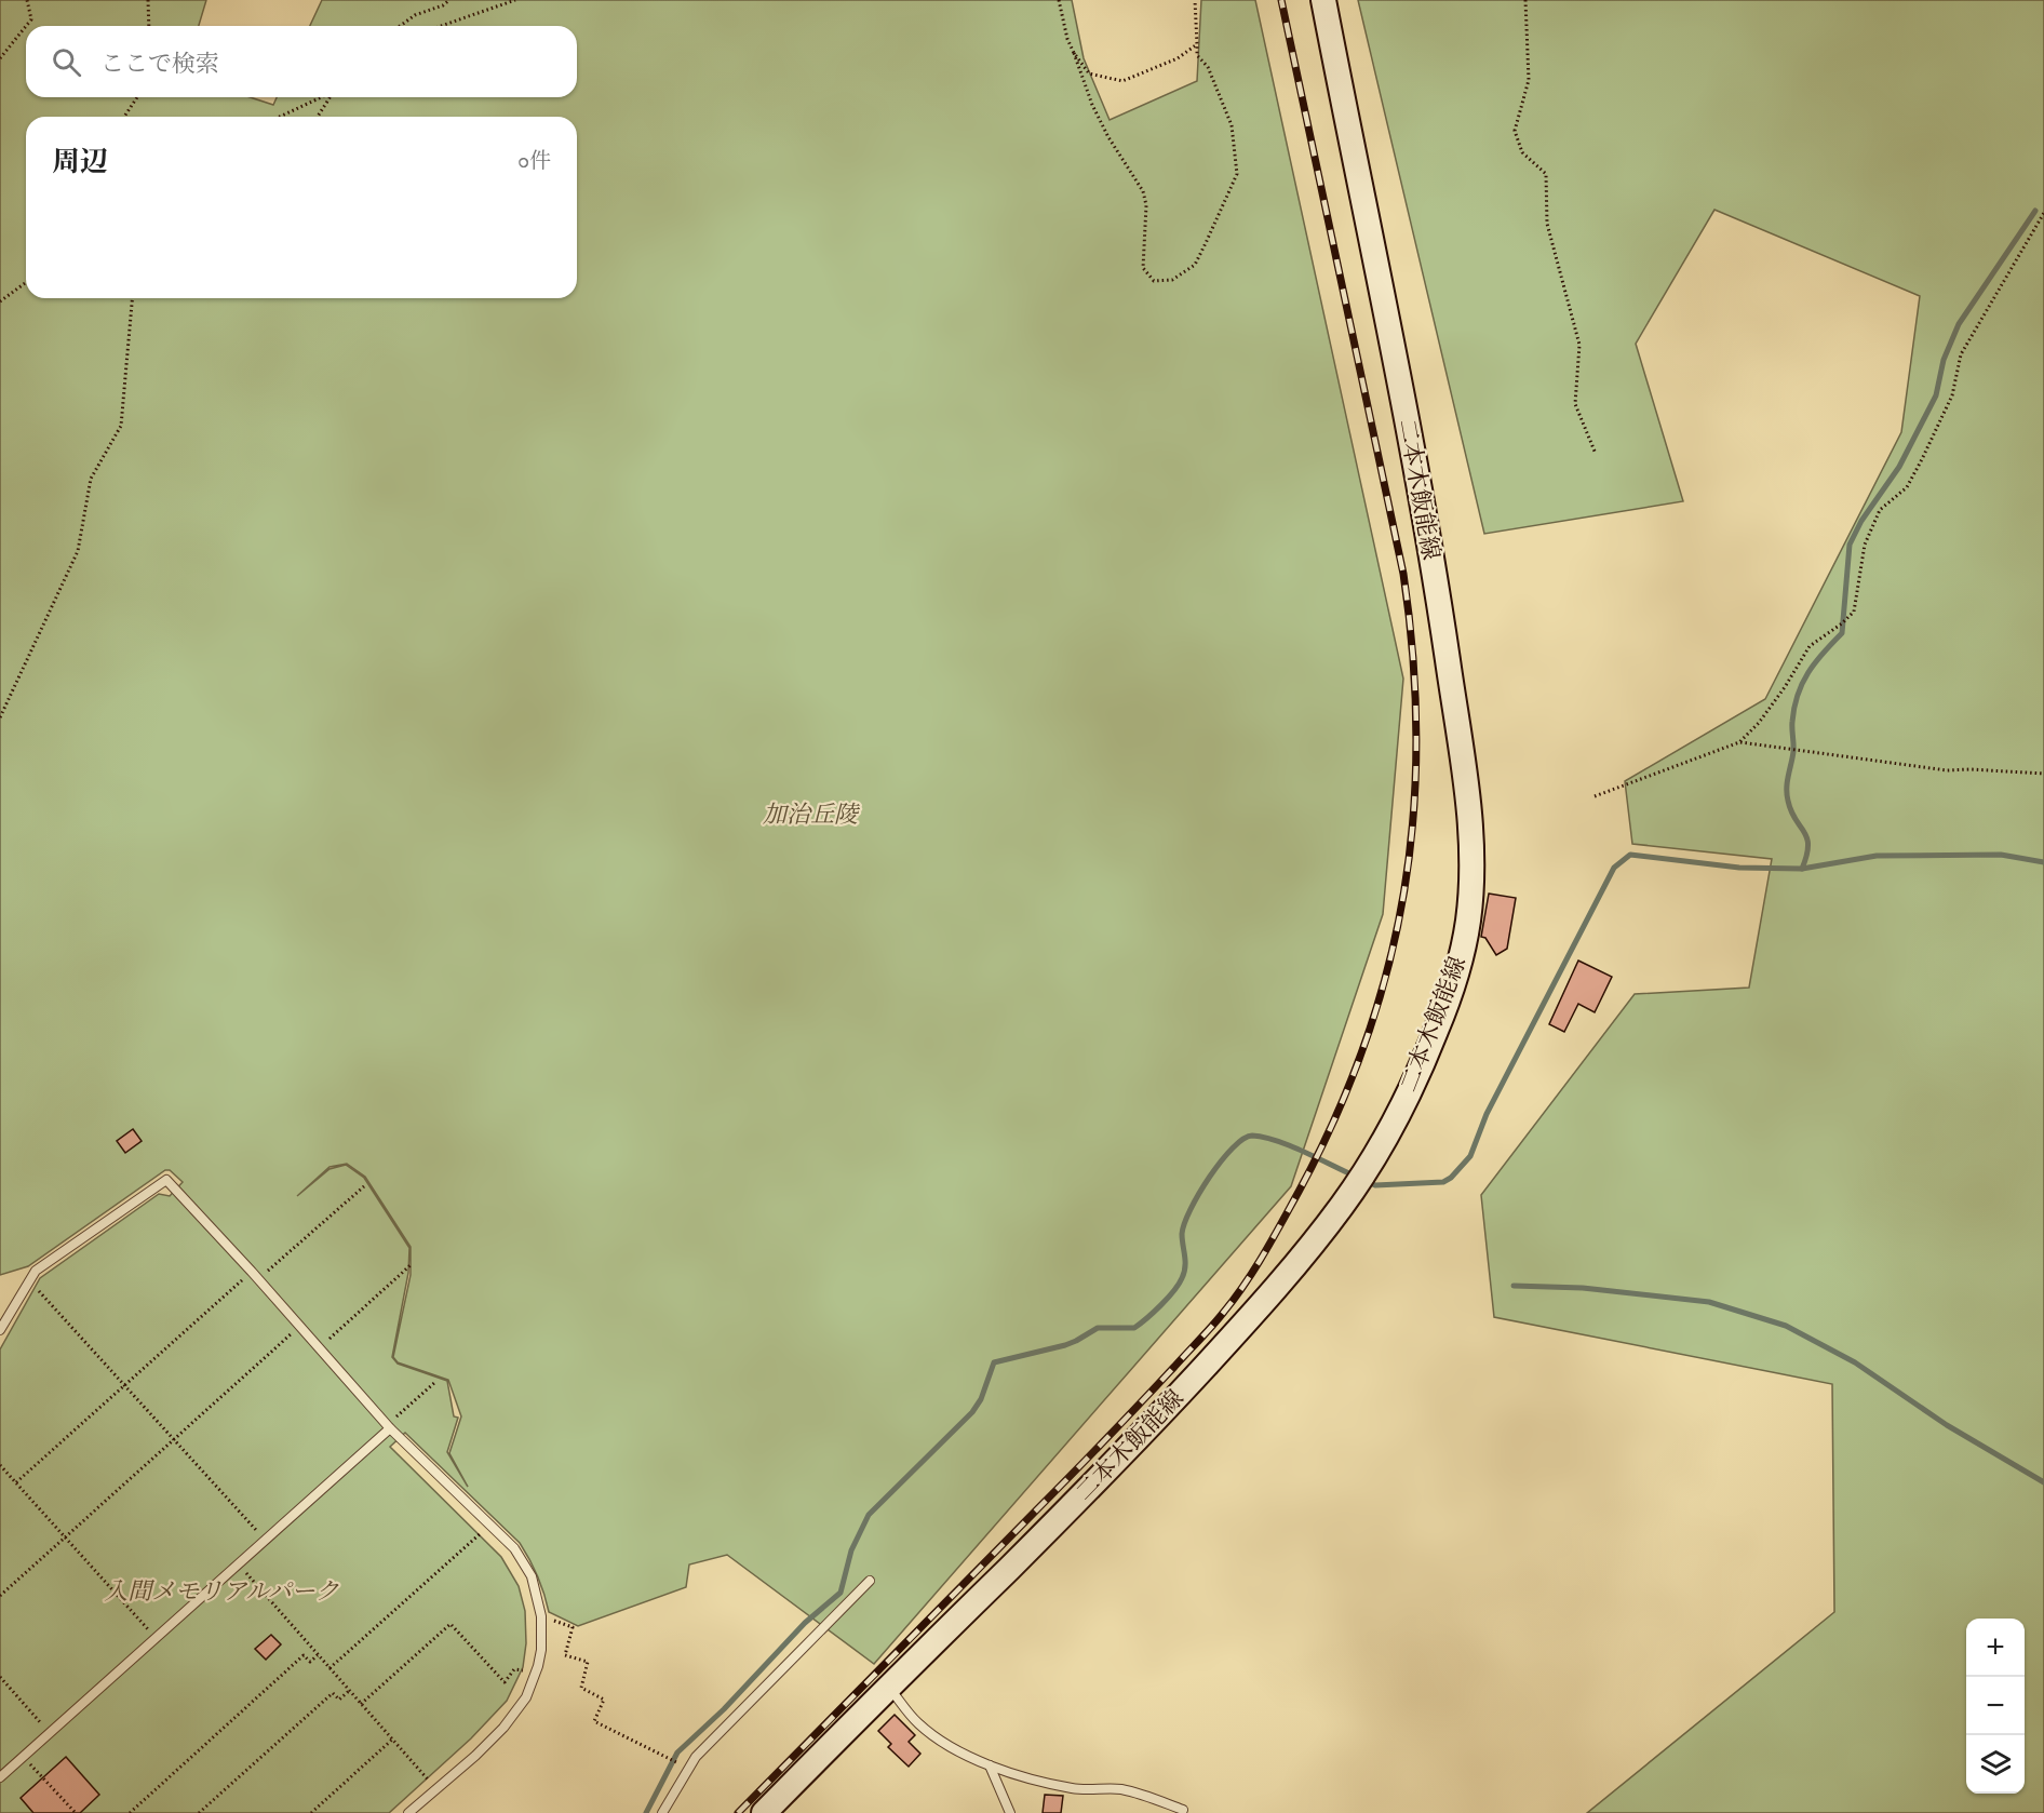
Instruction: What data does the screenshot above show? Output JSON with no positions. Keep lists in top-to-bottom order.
{
  "streets": {
    "main road": ["二本木飯能線"]
  },
  "parks": ["加治丘陵", "入間メモリアルパーク"],
  "page": {
    "search": "ここで検索",
    "heading": ["周辺", "0件"],
    "map_buttons": ["+", "−"]
  }
}
